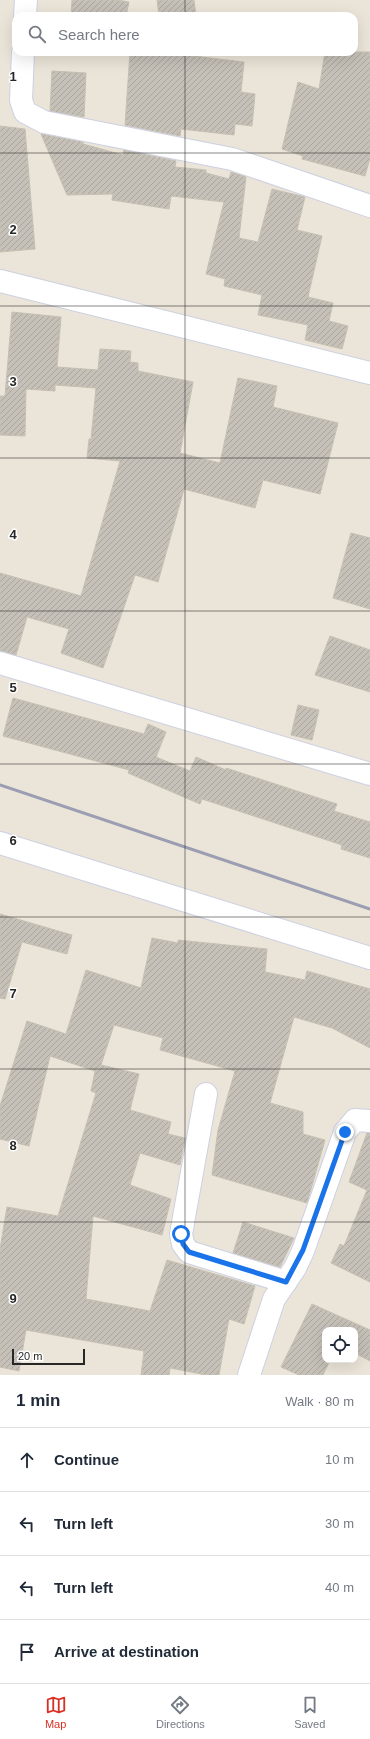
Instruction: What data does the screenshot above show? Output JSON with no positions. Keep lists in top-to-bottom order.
{
  "scale_bar": "20 m",
  "page": {
    "search": "Search here",
    "scale": "20 m",
    "heading": ["1 min", "Walk · 80 m"],
    "list": [
      ["Continue", "10 m"],
      ["Turn left", "30 m"],
      ["Turn left", "40 m"],
      "Arrive at destination"
    ],
    "nav": ["Map", "Directions", "Saved"]
  },
  "grid": {
    "rows": [
      "1",
      "2",
      "3",
      "4",
      "5",
      "6",
      "7",
      "8",
      "9"
    ]
  }
}
